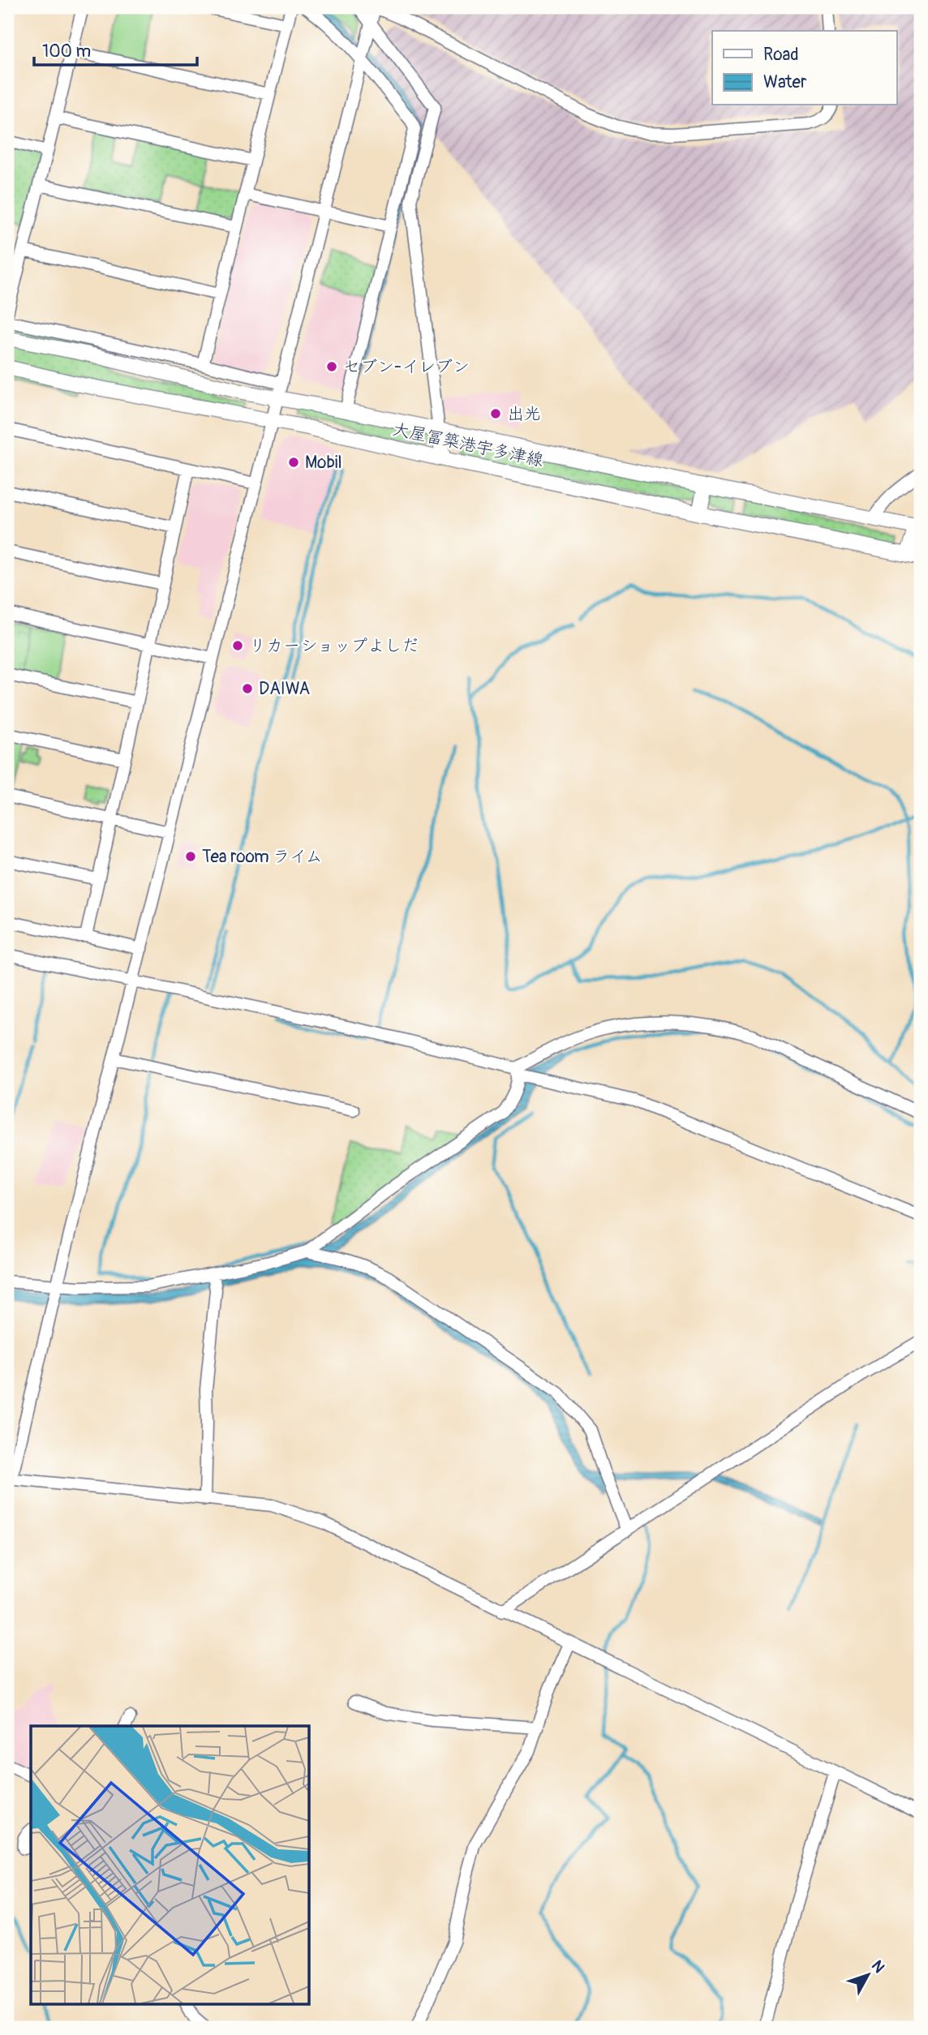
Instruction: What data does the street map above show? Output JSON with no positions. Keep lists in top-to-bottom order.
{
  "streets": {
    "main road": ["大屋冨築港宇多津線"]
  },
  "places": [
    "セブン-イレブン",
    "出光",
    "Mobil",
    "リカーショップよしだ",
    "DAIWA",
    "Tea room ライム"
  ],
  "legend": ["Road", "Water"],
  "scale_bar": "100 m",
  "north": "top right"
}
